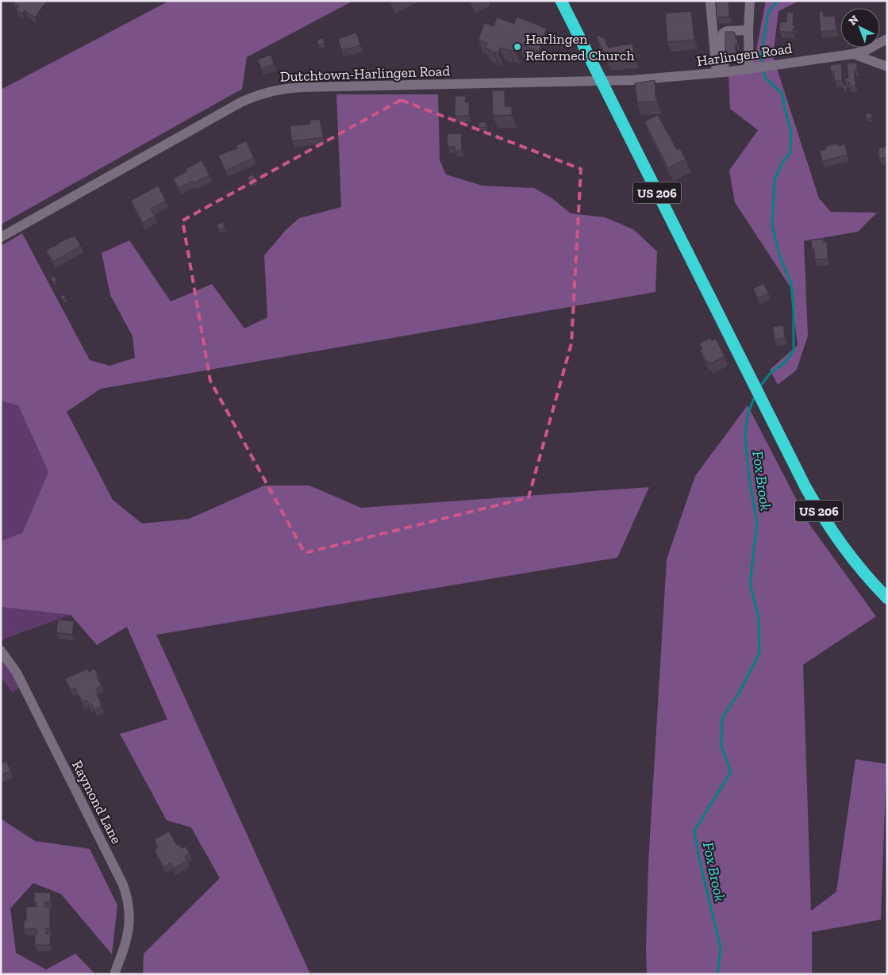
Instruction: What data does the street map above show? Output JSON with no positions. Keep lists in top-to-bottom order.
{
  "streets": {
    "highway": ["US 206"],
    "street": ["Harlingen Road", "Dutchtown-Harlingen Road", "Raymond Lane"]
  },
  "crossings": [
    ["Harlingen Road", "Dutchtown-Harlingen Road"],
    ["Harlingen Road", "US 206"],
    ["Dutchtown-Harlingen Road", "US 206"]
  ],
  "water": ["Fox Brook"],
  "places": ["Harlingen Reformed Church"],
  "north": "top left"
}
